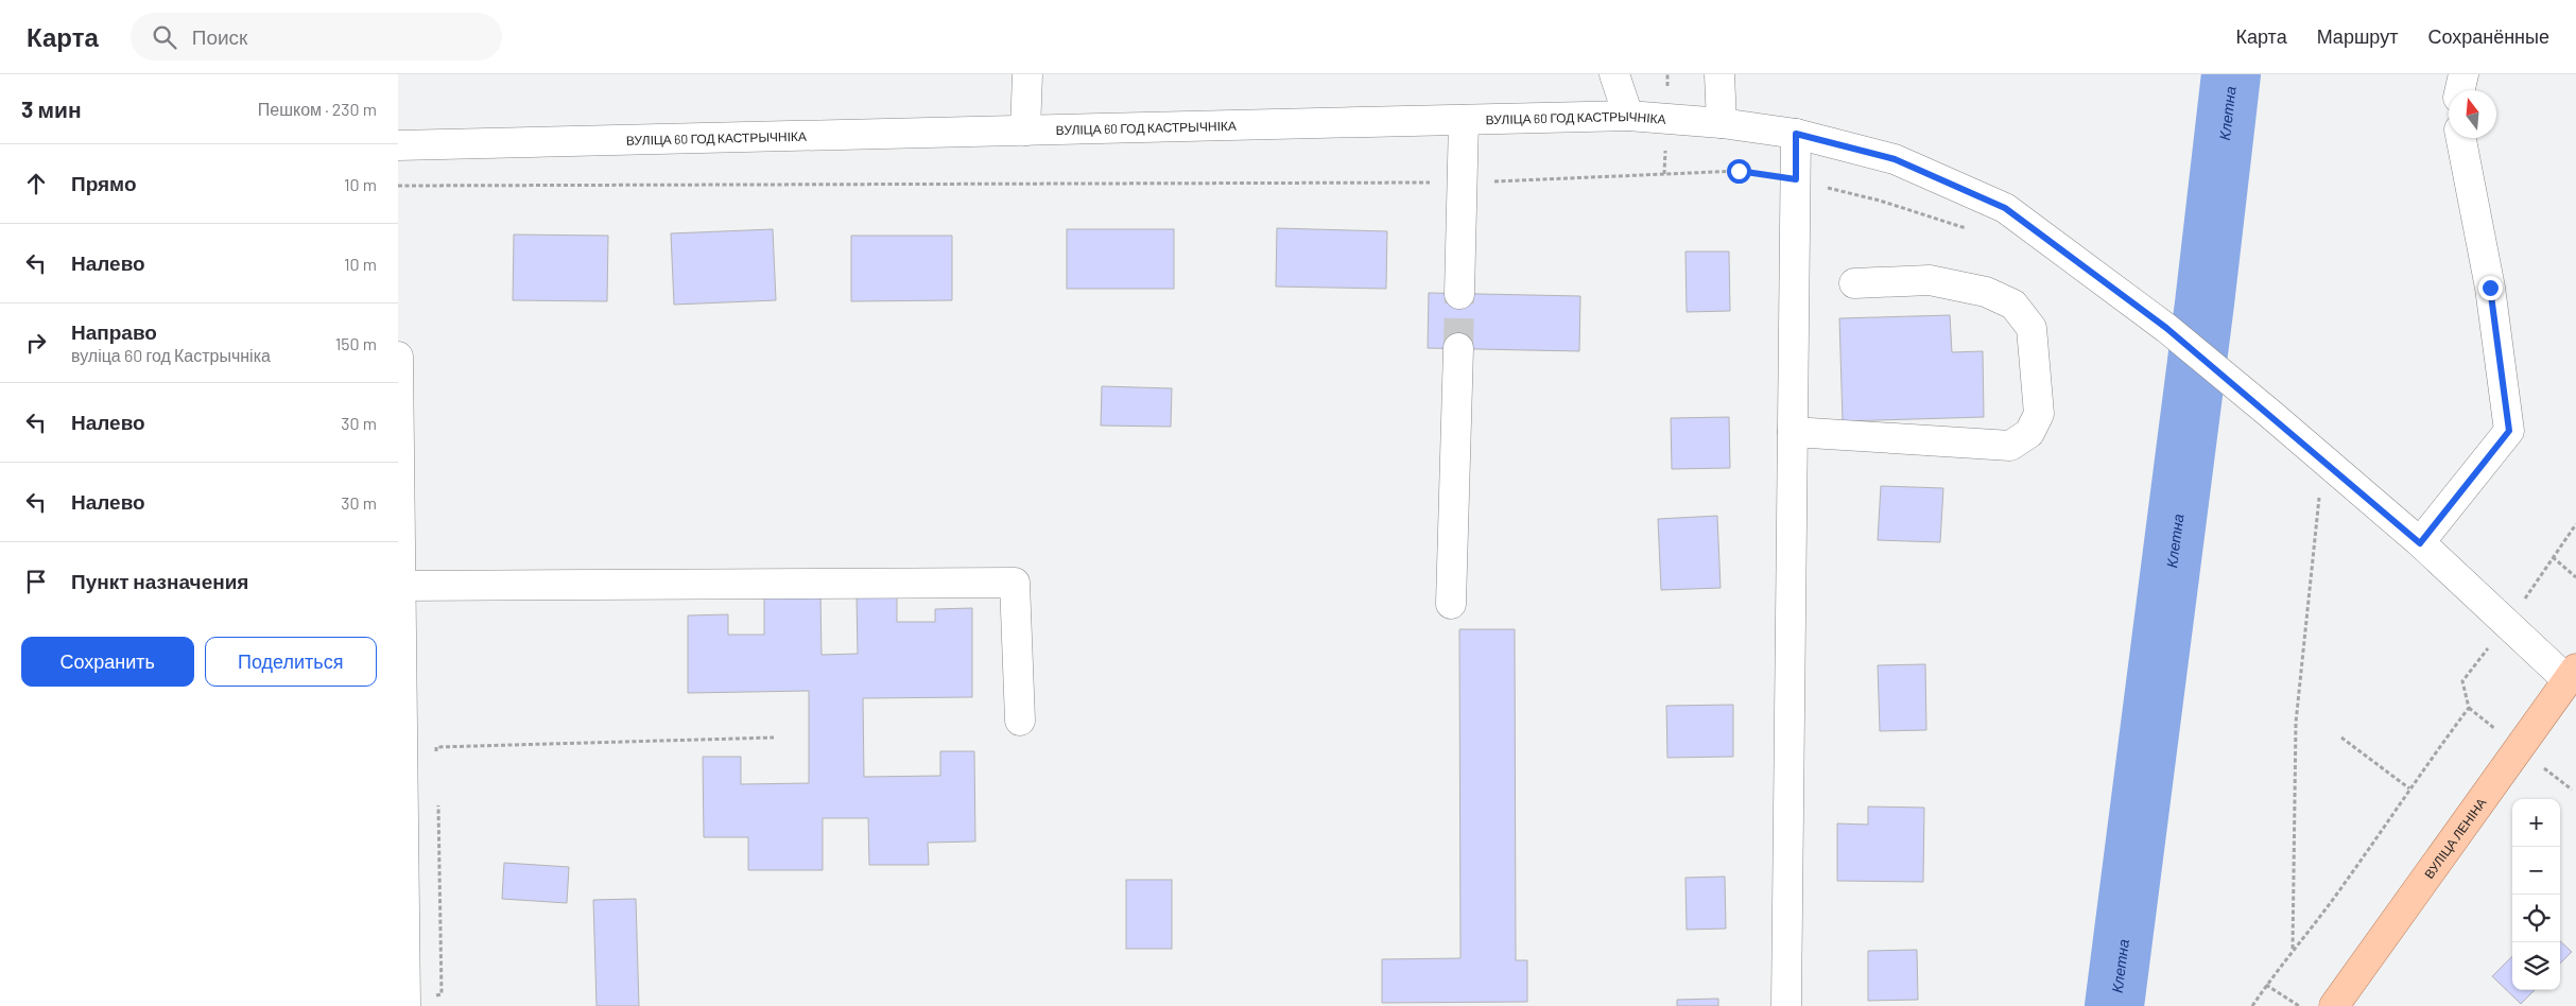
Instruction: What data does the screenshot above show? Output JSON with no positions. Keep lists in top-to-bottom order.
{
  "streets": {
    "main road": ["ВУЛІЦА ЛЕНІНА"],
    "street": ["ВУЛІЦА 60 ГОД КАСТРЫЧНІКА"]
  },
  "crossings": [
    ["ВУЛІЦА 60 ГОД КАСТРЫЧНІКА", "ВУЛІЦА ЛЕНІНА"]
  ],
  "water": ["Клетна"],
  "north": "top",
  "page": {
    "header": "Карта",
    "search": "Поиск",
    "nav": ["Карта", "Маршрут", "Сохранённые"],
    "heading": ["3 мин", "Пешком · 230 m"],
    "list": [
      ["Прямо", "10 m"],
      ["Налево", "10 m"],
      ["Направо", "вуліца 60 год Кастрычніка", "150 m"],
      ["Налево", "30 m"],
      ["Налево", "30 m"],
      "Пункт назначения"
    ],
    "buttons": ["Сохранить", "Поделиться"],
    "map_buttons": ["+", "−"]
  }
}
